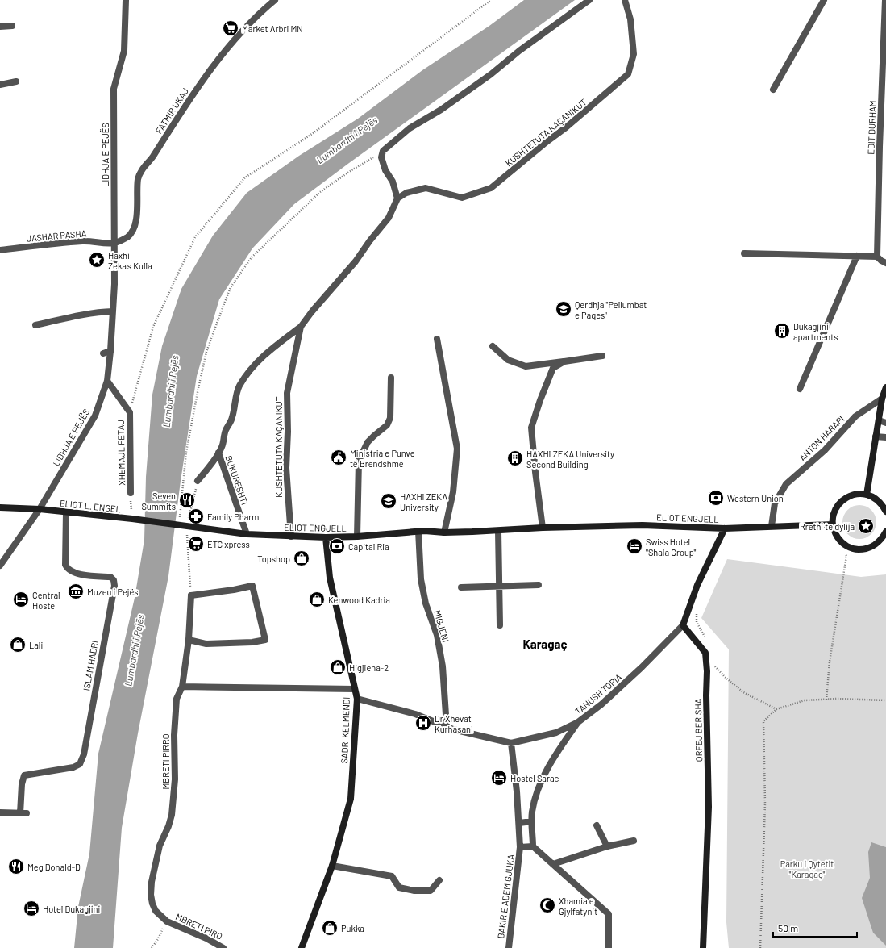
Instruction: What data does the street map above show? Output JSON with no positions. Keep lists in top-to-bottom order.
{
  "streets": {
    "main road": [
      "ELIOT L. ENGEL",
      "ELIOT ENGJELL",
      "SADRI KELMENDI",
      "ORFEJ BERISHA"
    ],
    "street": [
      "FATMIR UKAJ",
      "EDIT DURHAM",
      "KUSHTETUTA KAÇANIKUT",
      "LIDHJA E PEJËS",
      "JASHAR PASHA",
      "ANTON HARAPI",
      "XHEMAJL FETAJ",
      "BUKURESHTI",
      "MIGJENI",
      "ISLAM HADRI",
      "TANUSH TOPIA",
      "MBRETI PIRRO",
      "BAKIR E ADEM GJUKA",
      "MBRETI PIRO"
    ]
  },
  "crossings": [
    ["FATMIR UKAJ", "LIDHJA E PEJËS"],
    ["FATMIR UKAJ", "JASHAR PASHA"],
    ["KUSHTETUTA KAÇANIKUT", "BUKURESHTI"],
    ["KUSHTETUTA KAÇANIKUT", "ELIOT ENGJELL"],
    ["LIDHJA E PEJËS", "JASHAR PASHA"],
    ["LIDHJA E PEJËS", "XHEMAJL FETAJ"],
    ["LIDHJA E PEJËS", "ELIOT L. ENGEL"],
    ["ANTON HARAPI", "ELIOT ENGJELL"],
    ["BUKURESHTI", "ELIOT ENGJELL"],
    ["ELIOT L. ENGEL", "ELIOT ENGJELL"],
    ["ELIOT L. ENGEL", "ISLAM HADRI"],
    ["ELIOT ENGJELL", "MIGJENI"],
    ["ELIOT ENGJELL", "SADRI KELMENDI"],
    ["MIGJENI", "TANUSH TOPIA"],
    ["TANUSH TOPIA", "SADRI KELMENDI"],
    ["TANUSH TOPIA", "ORFEJ BERISHA"],
    ["TANUSH TOPIA", "BAKIR E ADEM GJUKA"],
    ["MBRETI PIRRO", "MBRETI PIRO"]
  ],
  "districts": ["Karagaç"],
  "water": ["Lumbardhi i Pejës"],
  "parks": ["Parku i Qytetit \"Karagaç\""],
  "places": {
    "supermarket": ["Market Arbri MN", "ETC xpress"],
    "place": ["Haxhi Zeka's Kulla", "Rrethi te dylija"],
    "school or university": ["Qerdhja \"Pellumbat e Paqes\"", "HAXHI ZEKA University"],
    "building": ["Dukagjini apartments", "HAXHI ZEKA University Second Building"],
    "public building": ["Ministria e Punve të Brendshme"],
    "bank": ["Western Union", "Capital Ria"],
    "restaurant": ["Seven Summits", "Meg Donald-D"],
    "pharmacy": ["Family Pharm"],
    "hotel": [
      "Swiss Hotel \"Shala Group\"",
      "Central Hostel",
      "Hostel Sarac",
      "Hotel Dukagjini"
    ],
    "shop": [
      "Topshop",
      "Kenwood Kadria",
      "Lali",
      "Higjiena-2",
      "Pukka"
    ],
    "museum": ["Muzeu i Pejës"],
    "hospital": ["Dr Xhevat Kurhasani"],
    "mosque": ["Xhamia e Gjylfatynit"]
  },
  "scale_bar": "50 m"
}
